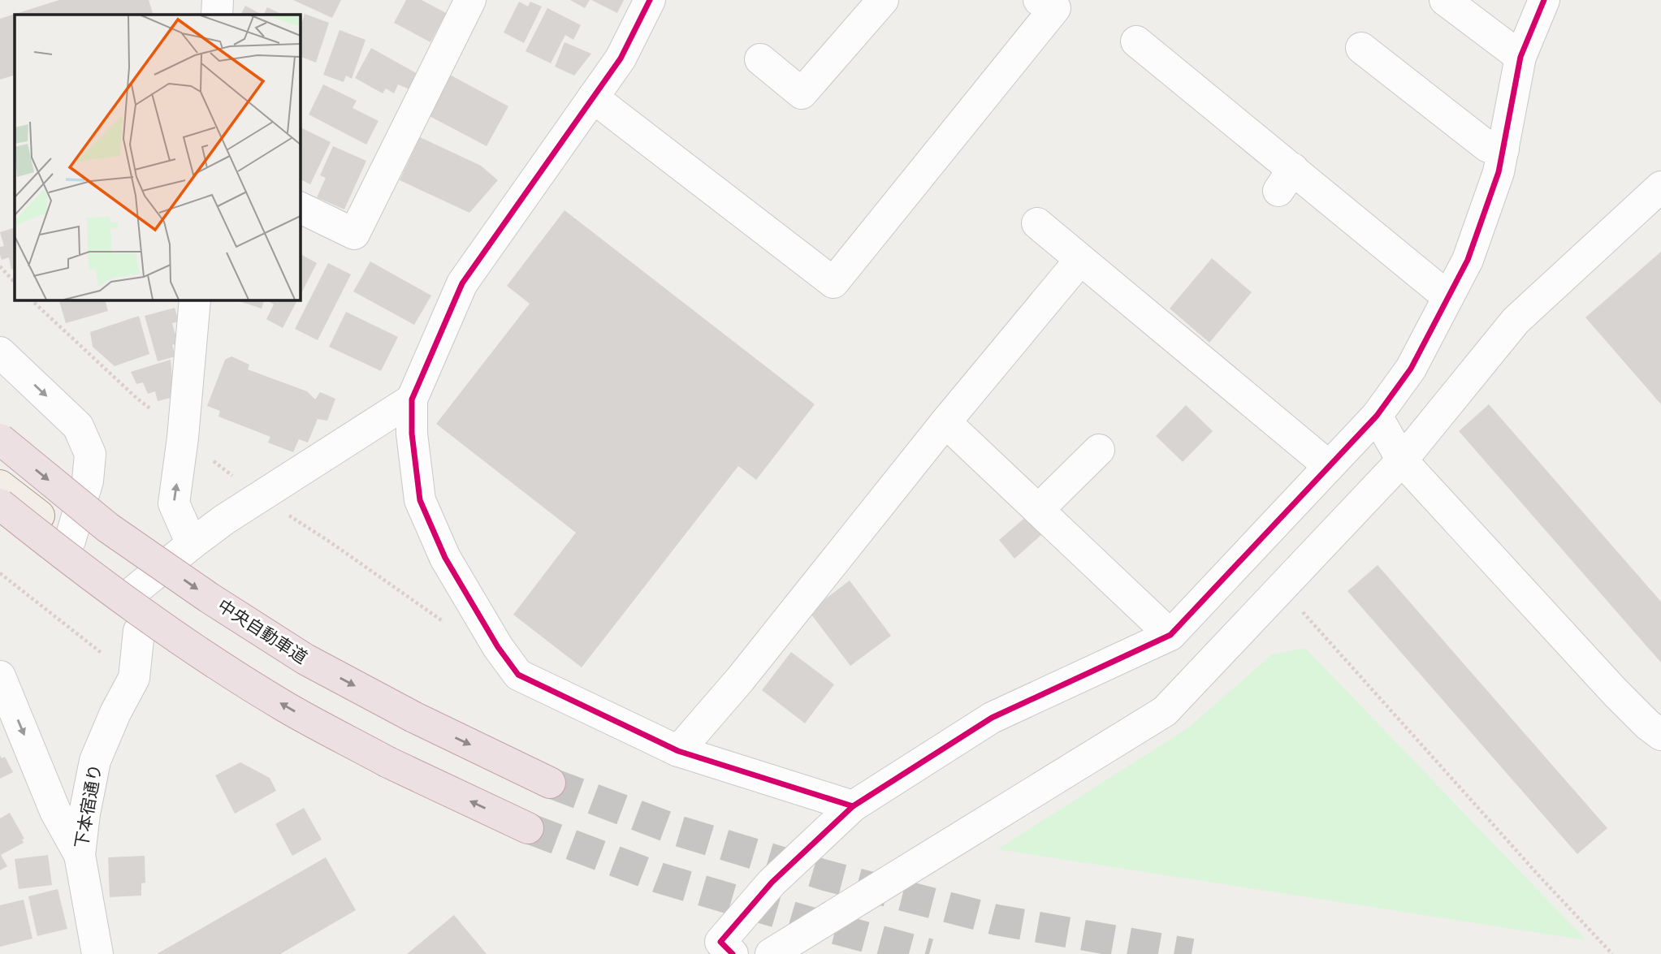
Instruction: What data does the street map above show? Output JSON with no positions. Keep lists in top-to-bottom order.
{
  "streets": {
    "highway": ["中央自動車道"],
    "street": ["下本宿通り"]
  }
}
